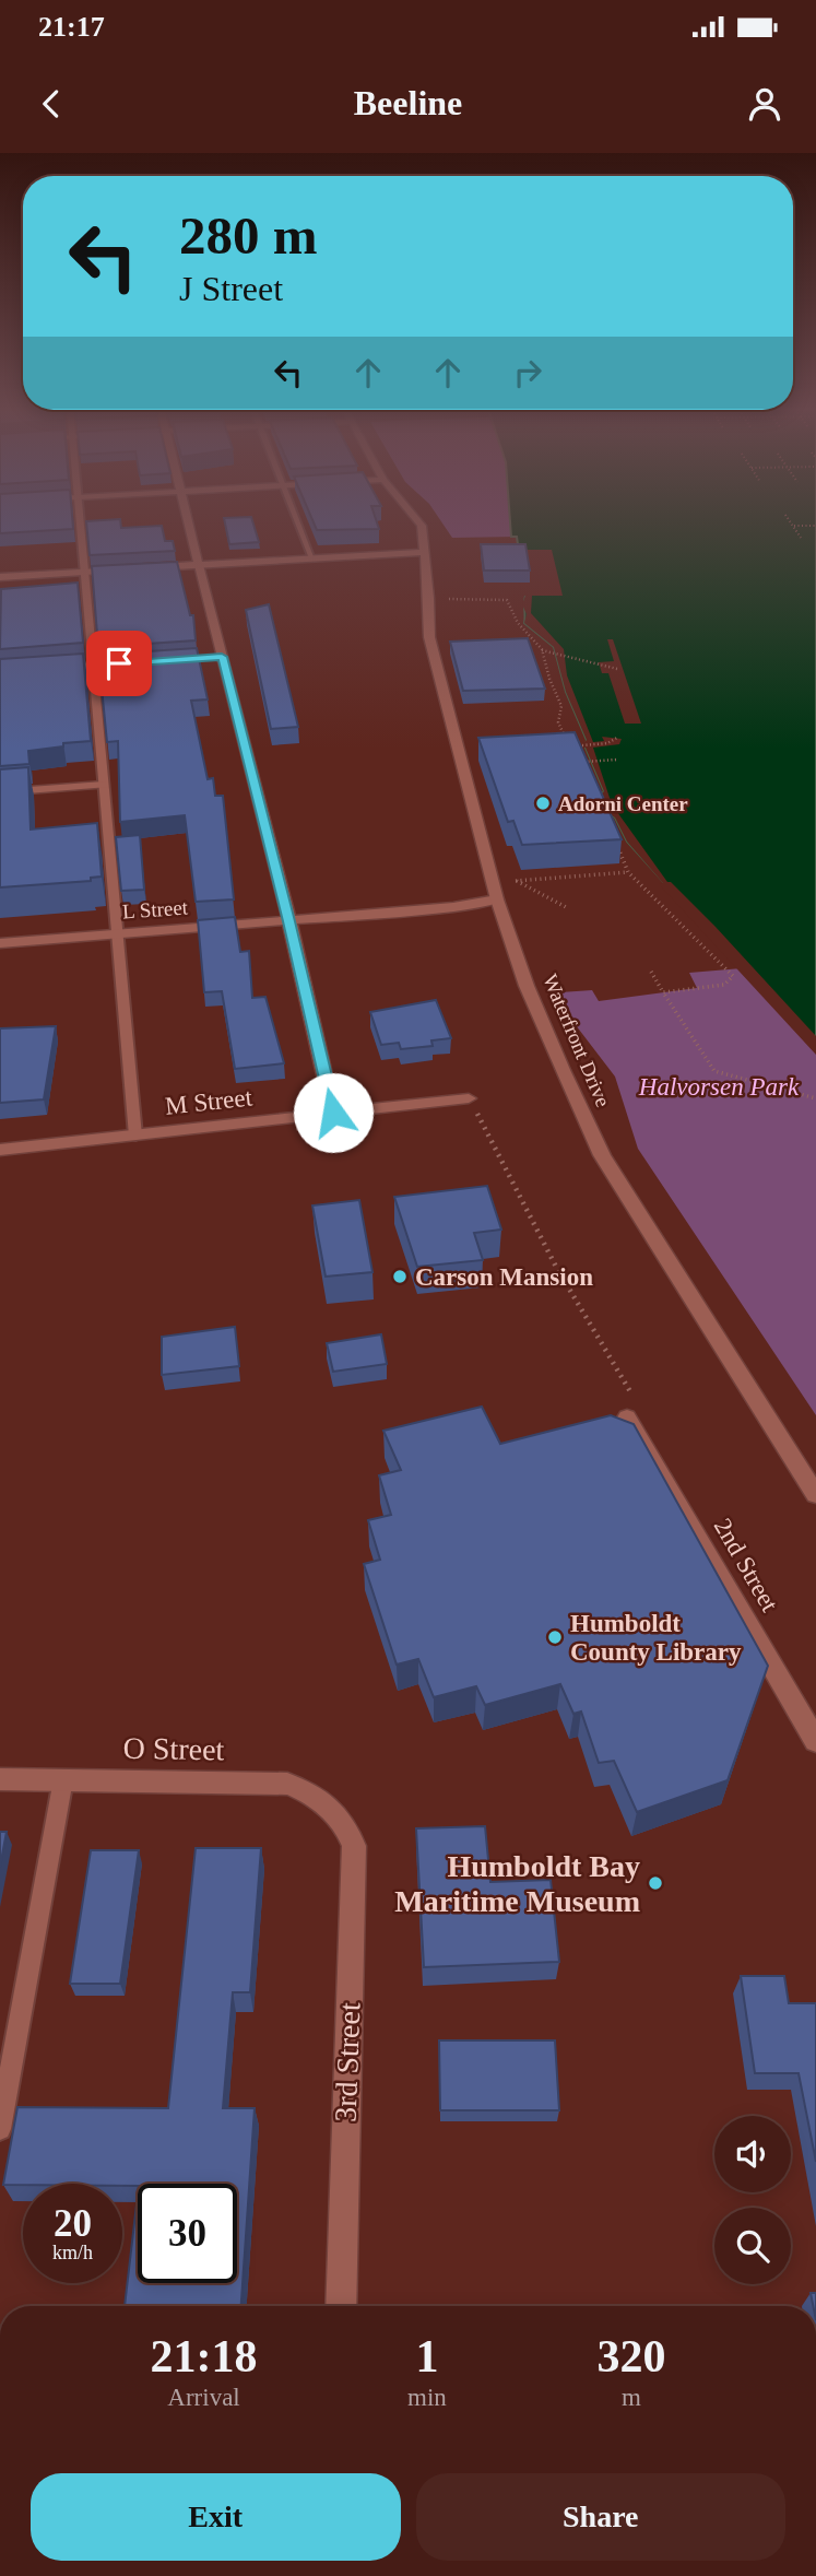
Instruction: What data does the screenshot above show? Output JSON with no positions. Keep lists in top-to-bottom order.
{
  "streets": {
    "street": [
      "L Street",
      "Waterfront Drive",
      "M Street",
      "2nd Street",
      "O Street",
      "3rd Street"
    ]
  },
  "crossings": [
    ["L Street", "Waterfront Drive"],
    ["O Street", "3rd Street"]
  ],
  "parks": ["Halvorsen Park"],
  "places": [
    "Adorni Center",
    "Carson Mansion",
    "Humboldt County Library",
    "Humboldt Bay Maritime Museum"
  ],
  "page": {
    "status": "21:17",
    "header": "Beeline",
    "turn": ["280 m", "J Street"],
    "speed": "20 km/h",
    "limit": "30",
    "eta": [
      "21:18",
      "Arrival",
      "1",
      "min",
      "320",
      "m"
    ],
    "buttons": ["Exit", "Share"]
  }
}
